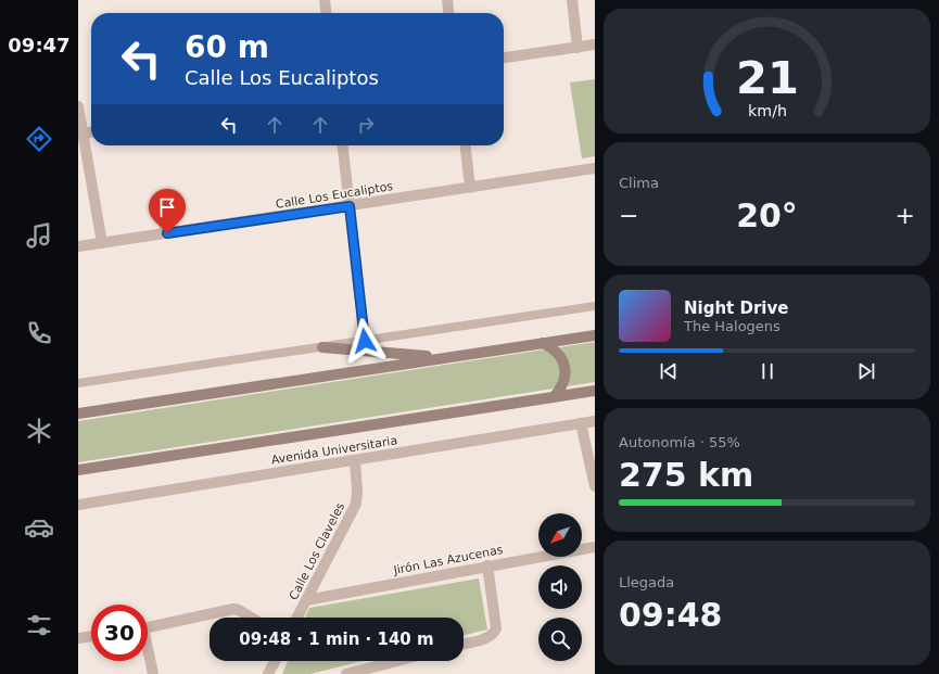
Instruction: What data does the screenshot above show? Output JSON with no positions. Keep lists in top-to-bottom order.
{
  "streets": {
    "main road": ["Avenida Universitaria"],
    "street": ["Calle Los Eucaliptos", "Calle Los Claveles", "Jirón Las Azucenas"]
  },
  "crossings": [
    ["Avenida Universitaria", "Calle Los Claveles"],
    ["Calle Los Claveles", "Jirón Las Azucenas"]
  ],
  "north": "bottom left",
  "page": {
    "tabs": "09:47",
    "turn": ["60 m", "Calle Los Eucaliptos"],
    "tile": [
      "Clima",
      ["Autonomía · 55%", "275 km"],
      ["Llegada", "09:48"]
    ],
    "heat": ["−", "20°", "+"],
    "song": ["Night Drive", "The Halogens"],
    "limit": "30",
    "trip": "09:48 · 1 min · 140 m",
    "gauge": ["21", "km/h"]
  }
}
